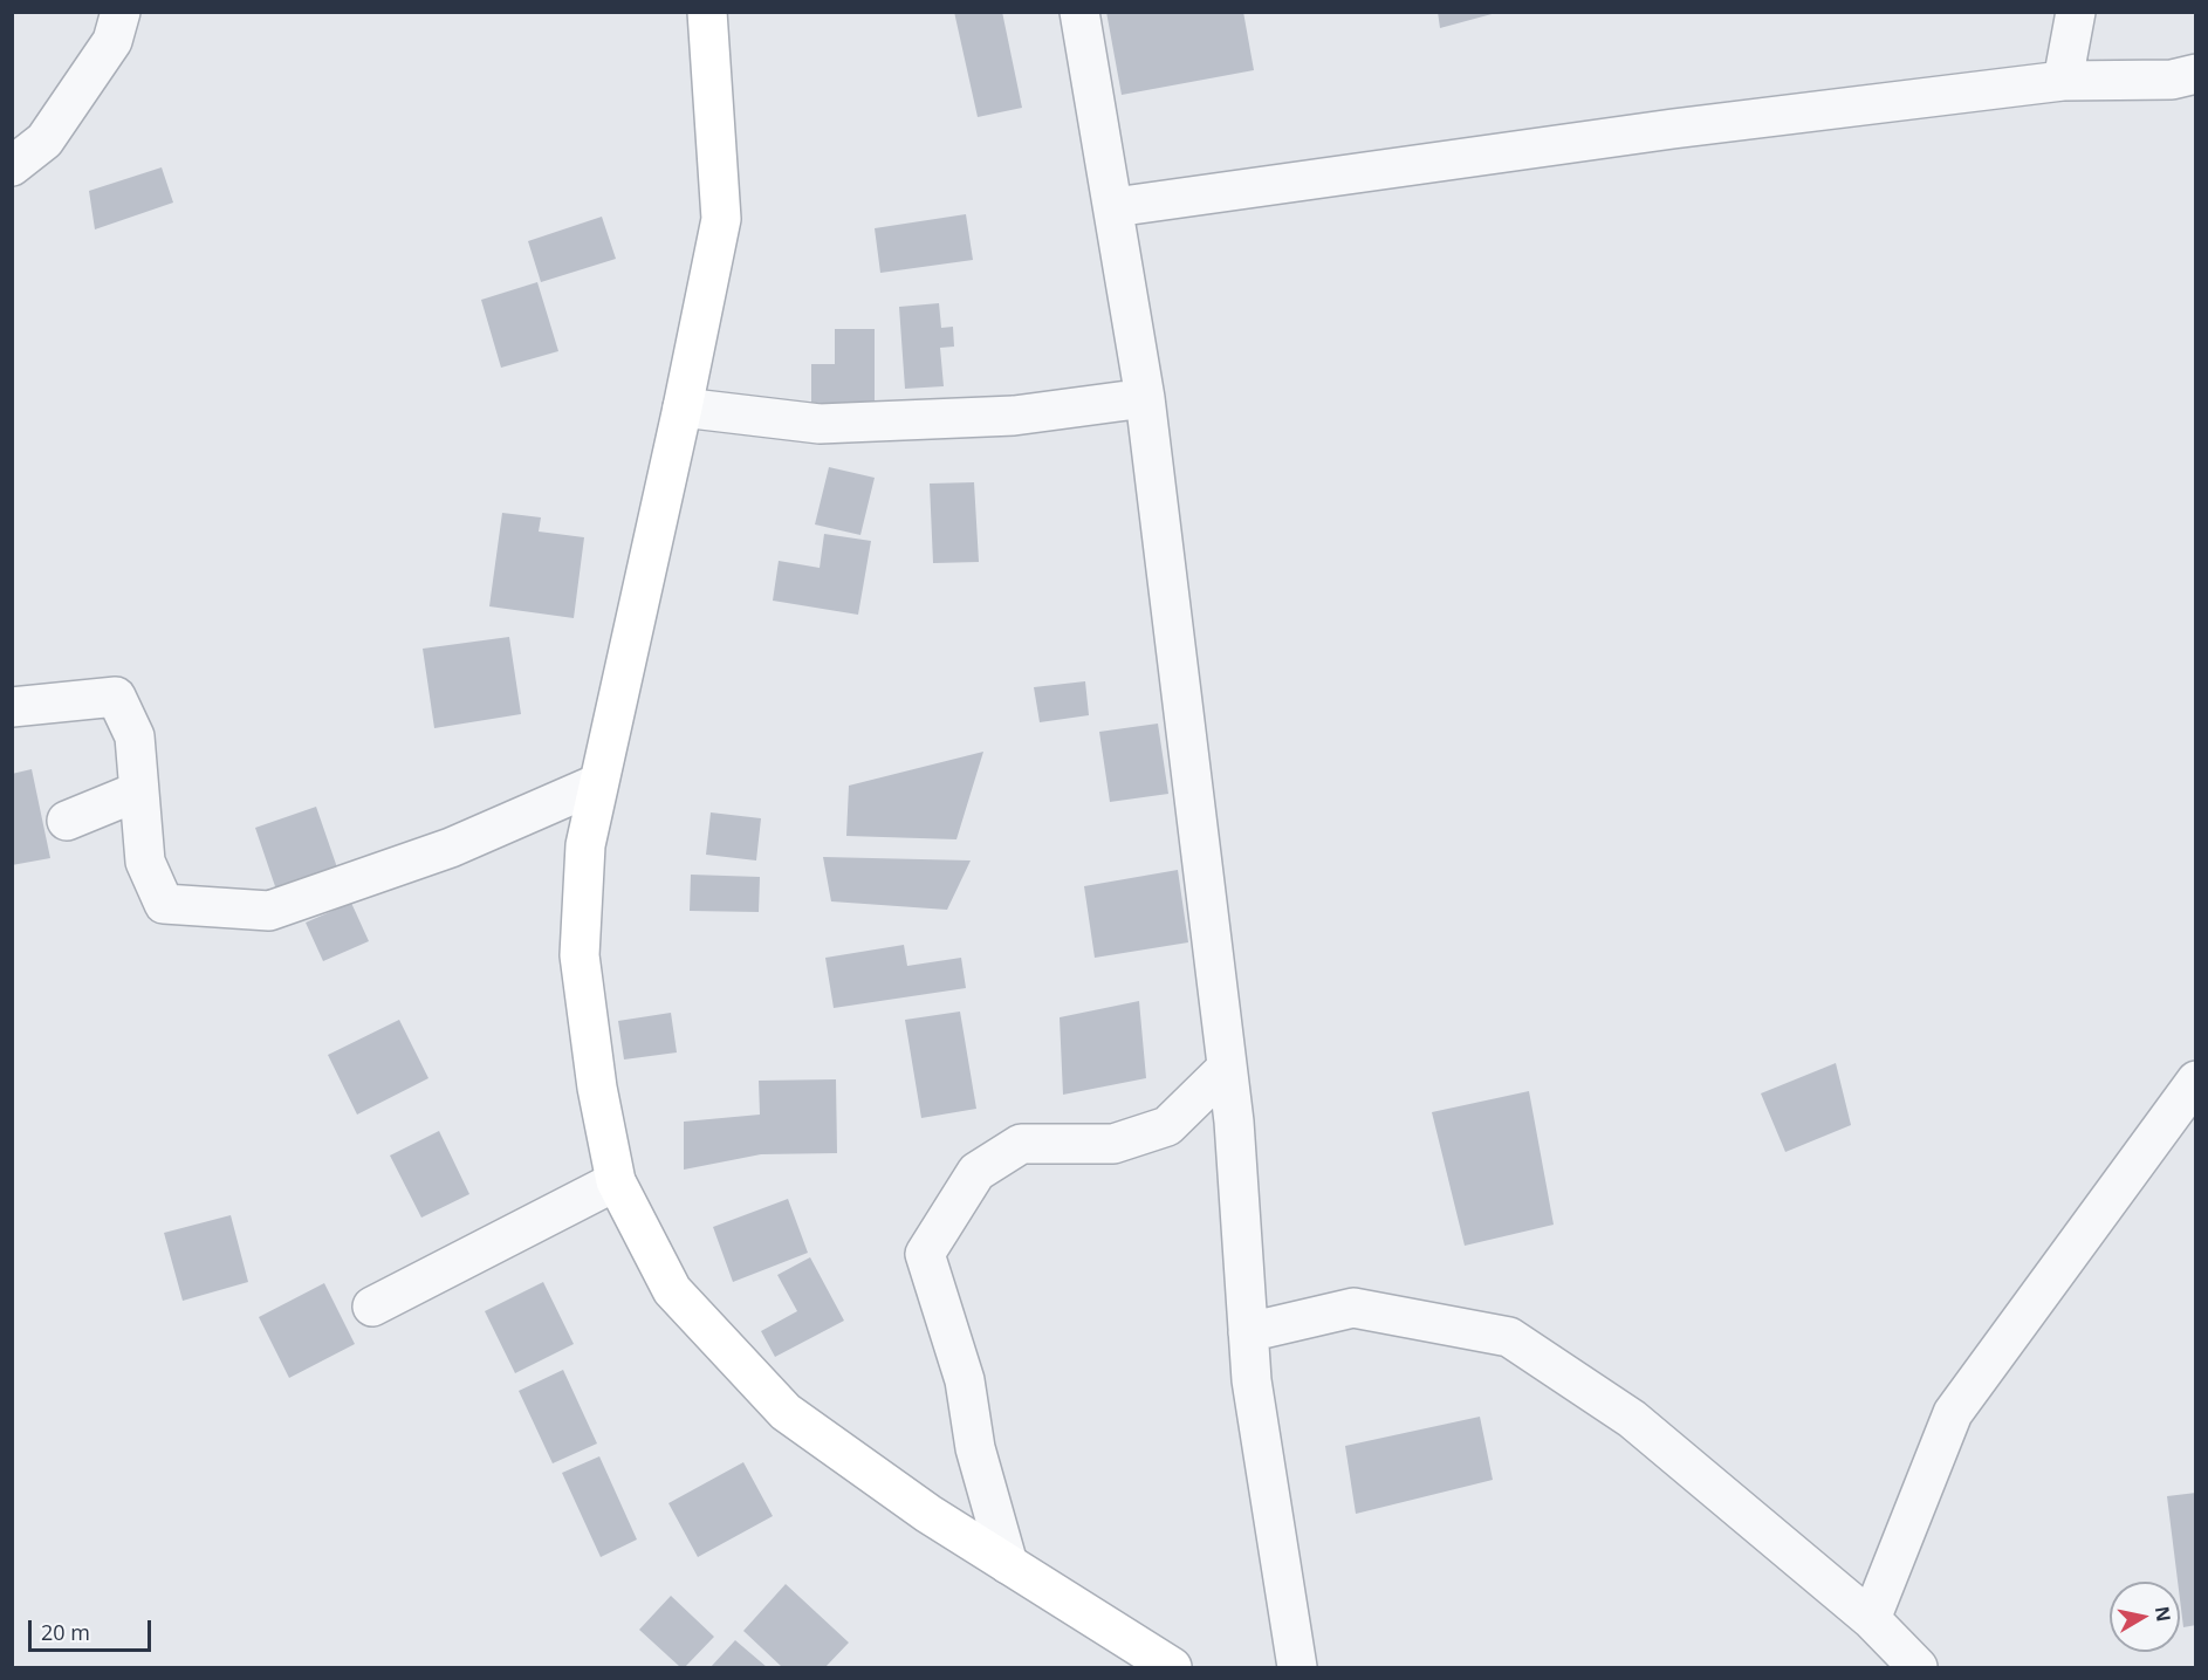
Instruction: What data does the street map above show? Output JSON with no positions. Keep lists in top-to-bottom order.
{
  "scale_bar": "20 m",
  "north": "right"
}
